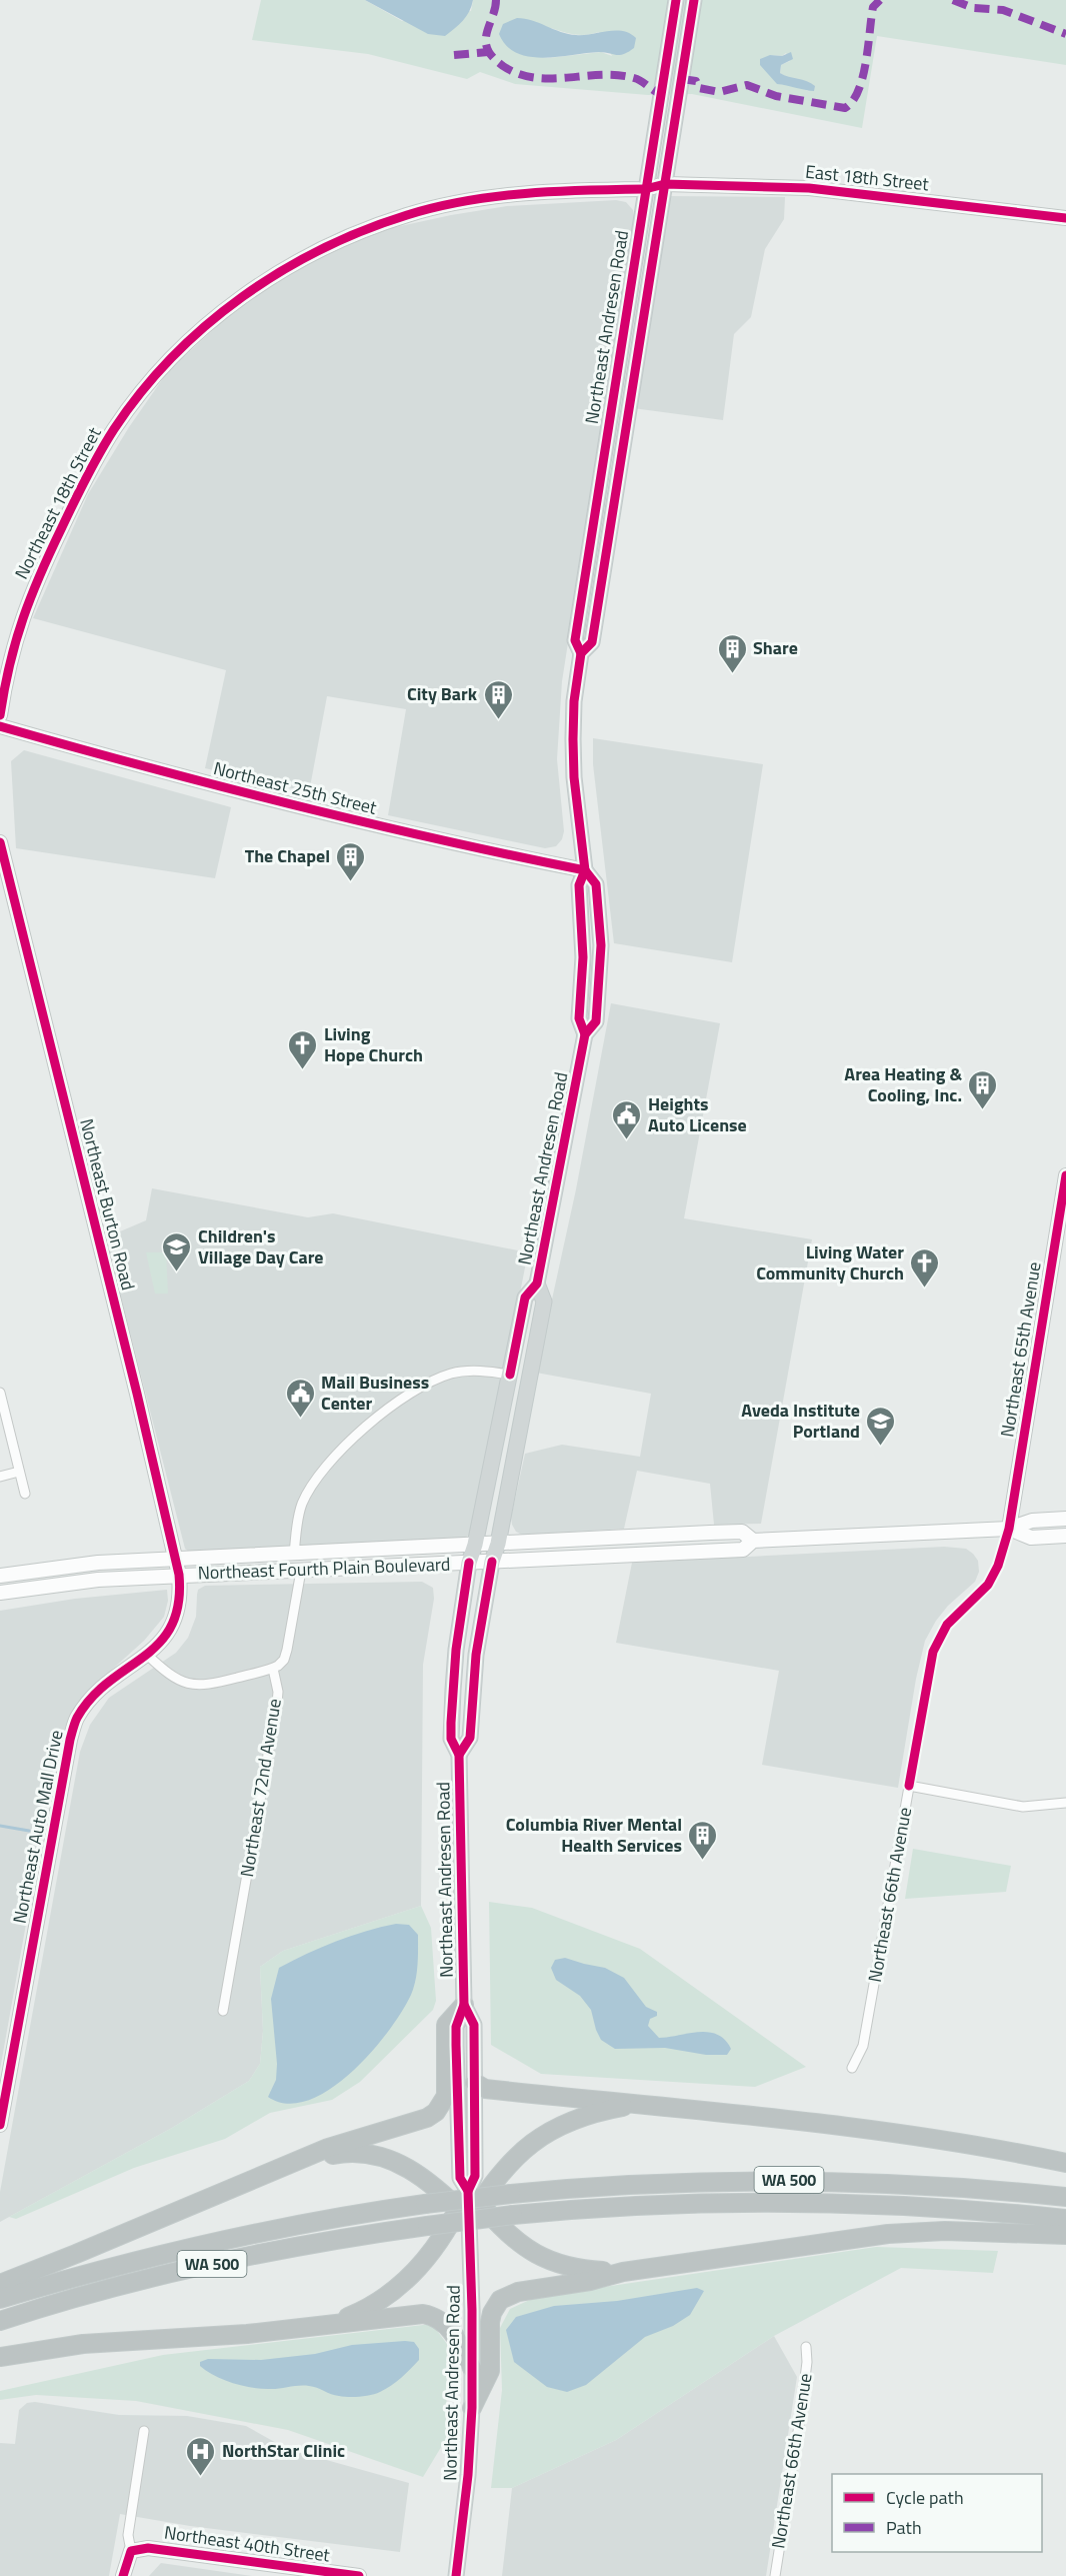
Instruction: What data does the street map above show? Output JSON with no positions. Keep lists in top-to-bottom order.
{
  "streets": {
    "highway": ["WA 500"],
    "main road": ["Northeast Andresen Road"],
    "street": [
      "East 18th Street",
      "Northeast 18th Street",
      "Northeast 25th Street",
      "Northeast Burton Road",
      "Northeast 65th Avenue",
      "Northeast Fourth Plain Boulevard",
      "Northeast 72nd Avenue",
      "Northeast Auto Mall Drive",
      "Northeast 66th Avenue",
      "Northeast 40th Street"
    ]
  },
  "crossings": [
    ["East 18th Street", "Northeast Andresen Road"],
    ["East 18th Street", "Northeast 18th Street"],
    ["Northeast Andresen Road", "Northeast 18th Street"],
    ["Northeast Andresen Road", "Northeast 25th Street"],
    ["Northeast Andresen Road", "Northeast Fourth Plain Boulevard"],
    ["Northeast Burton Road", "Northeast Fourth Plain Boulevard"],
    ["Northeast Burton Road", "Northeast Auto Mall Drive"],
    ["Northeast 65th Avenue", "Northeast Fourth Plain Boulevard"],
    ["Northeast 65th Avenue", "Northeast 66th Avenue"],
    ["Northeast Fourth Plain Boulevard", "Northeast Auto Mall Drive"],
    ["Northeast Fourth Plain Boulevard", "Northeast 66th Avenue"]
  ],
  "places": {
    "building": [
      "Share",
      "City Bark",
      "The Chapel",
      "Area Heating & Cooling, Inc.",
      "Columbia River Mental Health Services"
    ],
    "church": ["Living Hope Church", "Living Water Community Church"],
    "public building": ["Heights Auto License", "Mail Business Center"],
    "school or university": ["Children's Village Day Care", "Aveda Institute Portland"],
    "hospital": ["NorthStar Clinic"]
  },
  "legend": ["Cycle path", "Path"]
}
